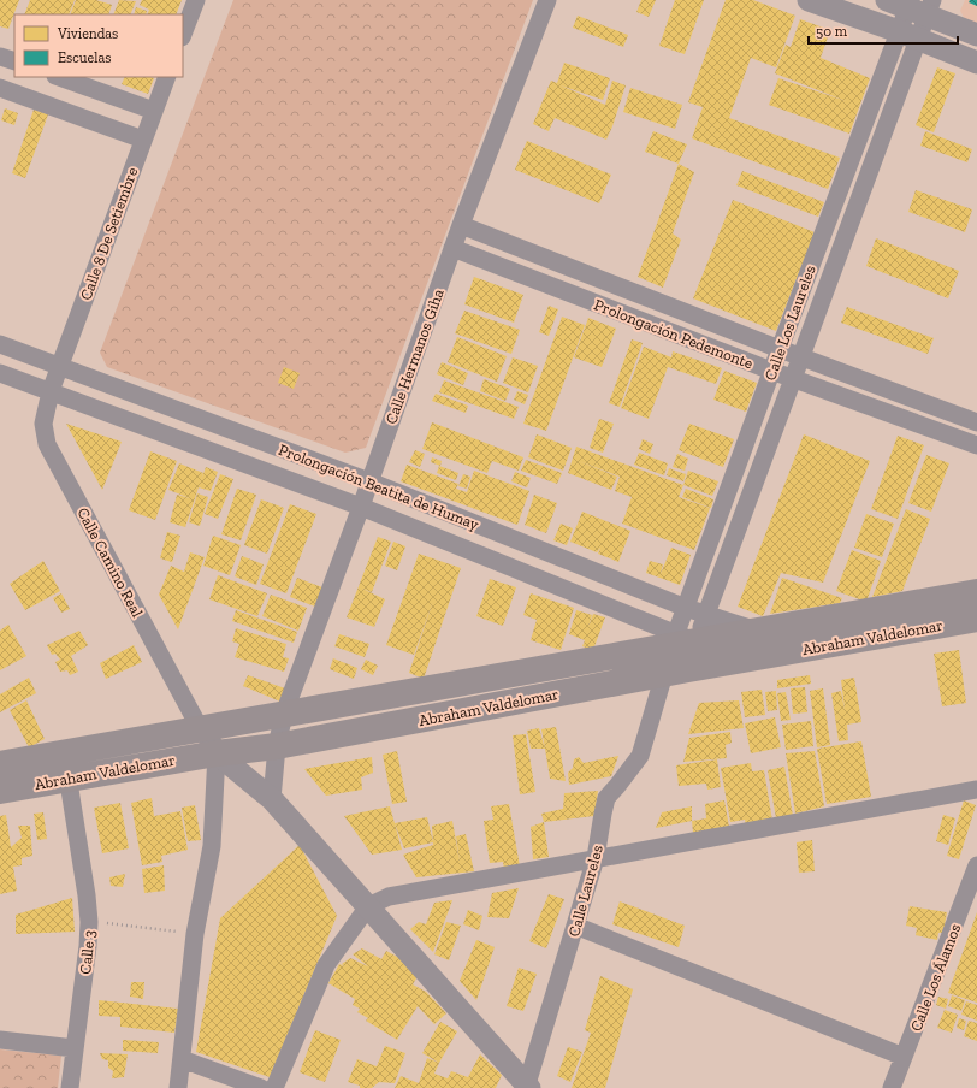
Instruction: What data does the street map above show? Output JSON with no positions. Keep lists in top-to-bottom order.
{
  "streets": {
    "main road": ["Abraham Valdelomar"],
    "street": [
      "Calle 8 De Setiembre",
      "Calle Los Laureles",
      "Prolongación Pedemonte",
      "Calle Hermanos Giha",
      "Prolongación Beatita de Humay",
      "Calle Camino Real",
      "Calle Laureles",
      "Calle 3",
      "Calle Los Álamos"
    ]
  },
  "crossings": [
    ["Calle 8 De Setiembre", "Prolongación Beatita de Humay"],
    ["Calle 8 De Setiembre", "Calle Camino Real"],
    ["Calle Los Laureles", "Prolongación Pedemonte"],
    ["Calle Los Laureles", "Prolongación Beatita de Humay"],
    ["Calle Los Laureles", "Abraham Valdelomar"],
    ["Calle Los Laureles", "Calle Laureles"],
    ["Prolongación Pedemonte", "Calle Hermanos Giha"],
    ["Calle Hermanos Giha", "Prolongación Beatita de Humay"],
    ["Calle Hermanos Giha", "Abraham Valdelomar"],
    ["Prolongación Beatita de Humay", "Calle Camino Real"],
    ["Prolongación Beatita de Humay", "Abraham Valdelomar"],
    ["Prolongación Beatita de Humay", "Calle Laureles"],
    ["Calle Camino Real", "Abraham Valdelomar"],
    ["Abraham Valdelomar", "Calle Laureles"],
    ["Abraham Valdelomar", "Calle 3"]
  ],
  "legend": ["Viviendas", "Escuelas"],
  "scale_bar": "50 m"
}
